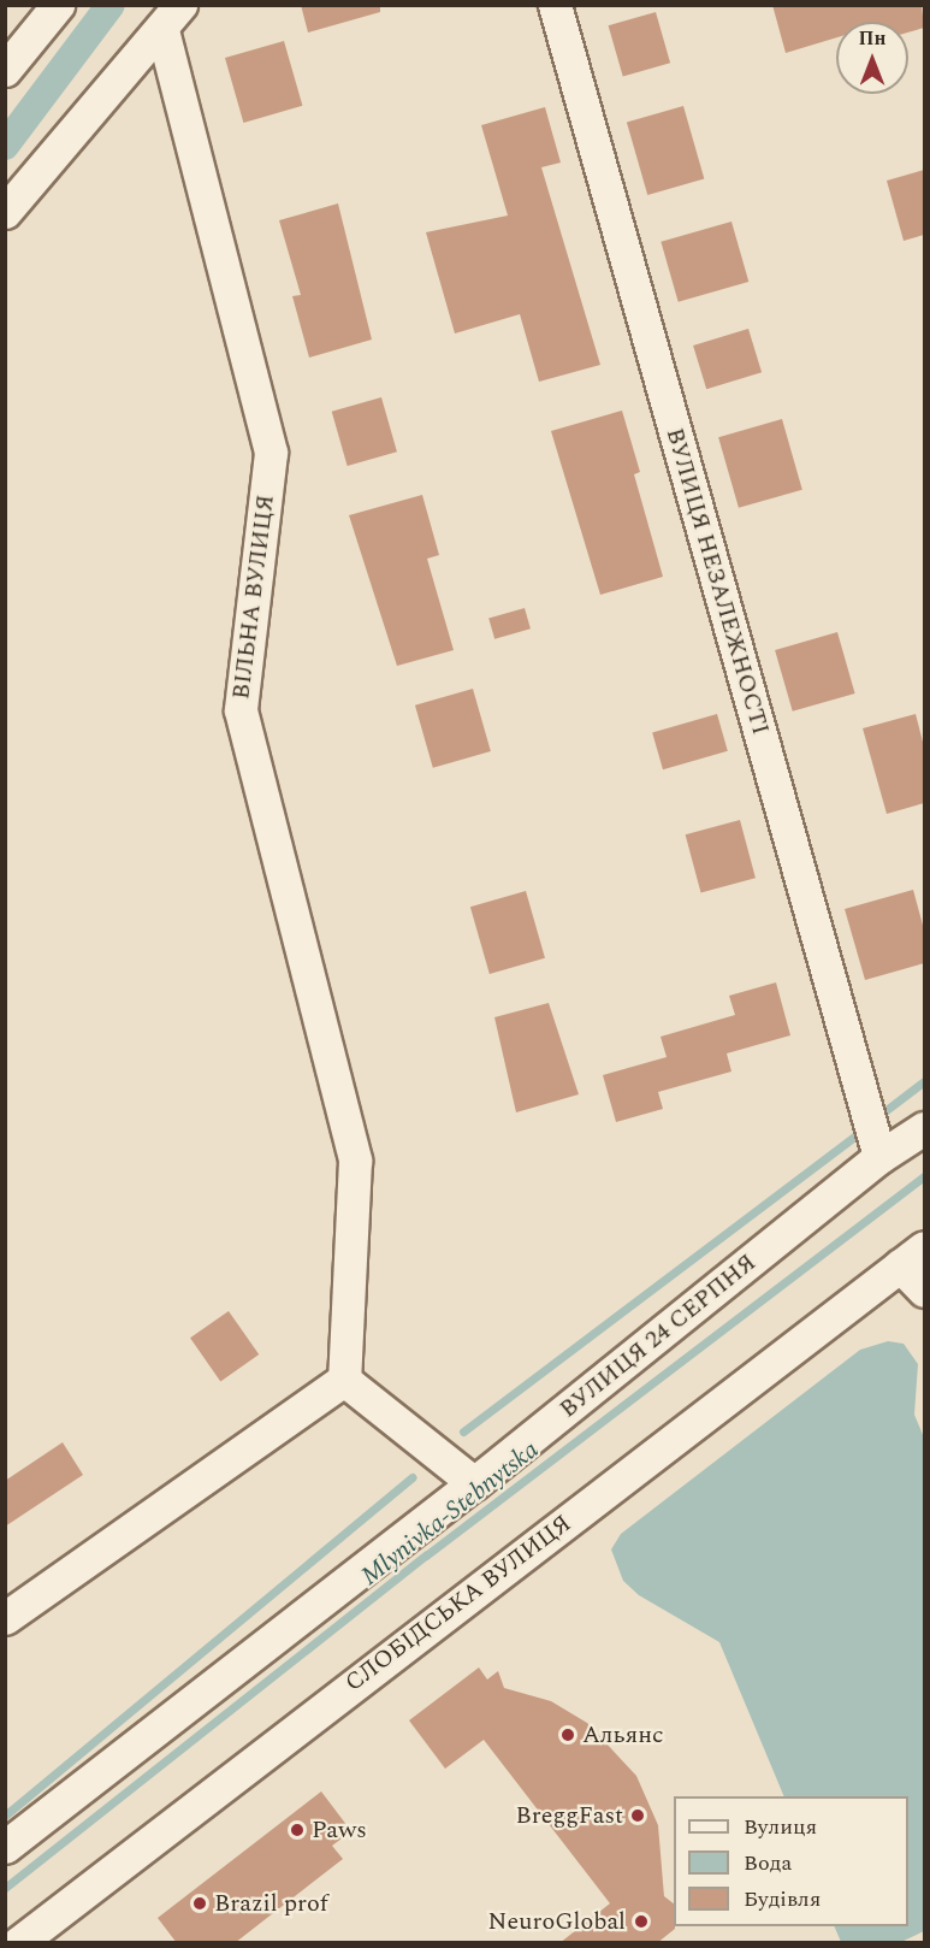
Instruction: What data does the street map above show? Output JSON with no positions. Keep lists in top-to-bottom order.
{
  "streets": {
    "street": [
      "ВУЛИЦЯ НЕЗАЛЕЖНОСТІ",
      "ВІЛЬНА ВУЛИЦЯ",
      "ВУЛИЦЯ 24 СЕРПНЯ",
      "СЛОБІДСЬКА ВУЛИЦЯ"
    ]
  },
  "crossings": [
    ["ВУЛИЦЯ НЕЗАЛЕЖНОСТІ", "ВУЛИЦЯ 24 СЕРПНЯ"]
  ],
  "water": ["Mlynivka-Stebnytska"],
  "places": [
    "Альянс",
    "BreggFast",
    "Paws",
    "Brazil prof",
    "NeuroGlobal"
  ],
  "legend": ["Вулиця", "Вода", "Будівля"],
  "north": "top"
}
